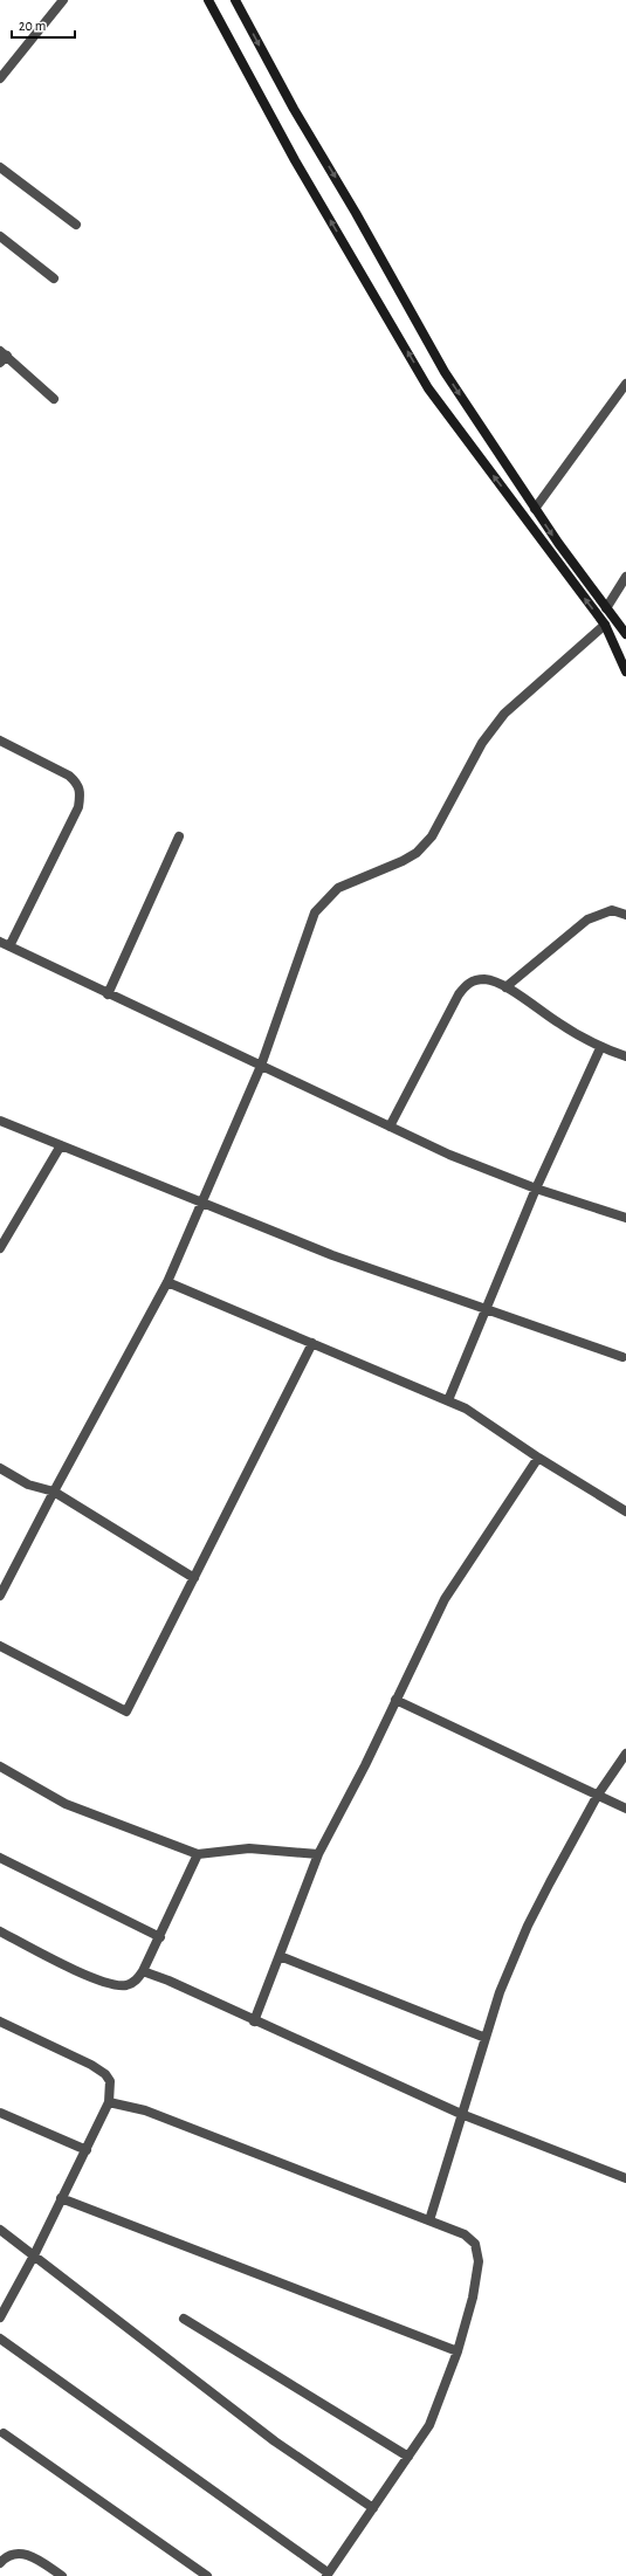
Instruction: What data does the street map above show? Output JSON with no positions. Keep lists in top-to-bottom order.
{
  "scale_bar": "20 m"
}
